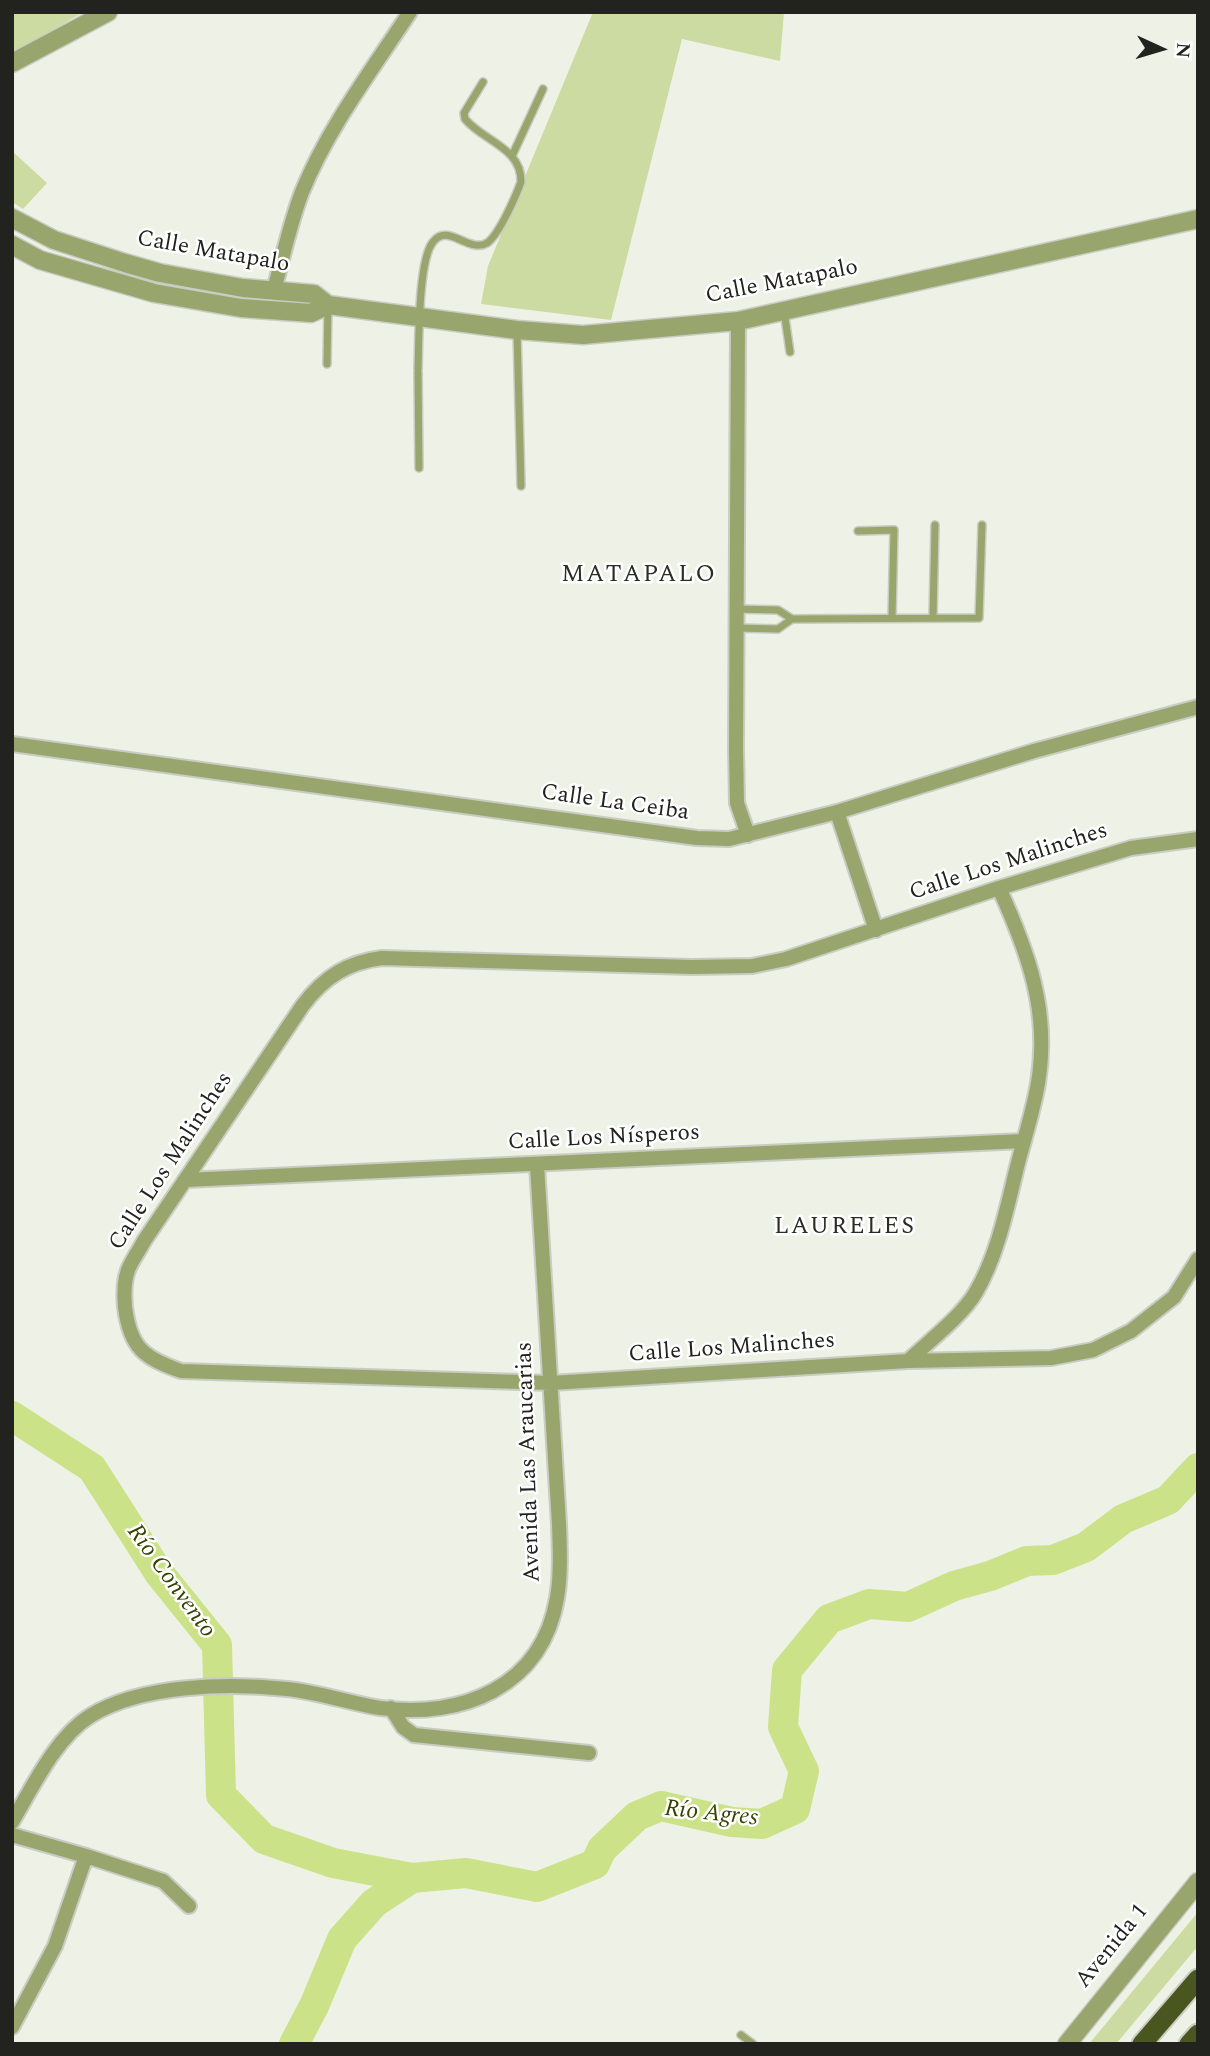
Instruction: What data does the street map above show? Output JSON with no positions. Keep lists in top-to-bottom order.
{
  "streets": {
    "street": [
      "Calle Matapalo",
      "Calle La Ceiba",
      "Calle Los Malinches",
      "Calle Los Nísperos",
      "Avenida Las Araucarias",
      "Avenida 1"
    ]
  },
  "crossings": [
    ["Calle Los Malinches", "Calle Los Nísperos"],
    ["Calle Los Malinches", "Avenida Las Araucarias"],
    ["Calle Los Nísperos", "Avenida Las Araucarias"]
  ],
  "districts": ["MATAPALO", "LAURELES"],
  "water": ["Río Convento", "Río Agres"],
  "north": "right"
}
